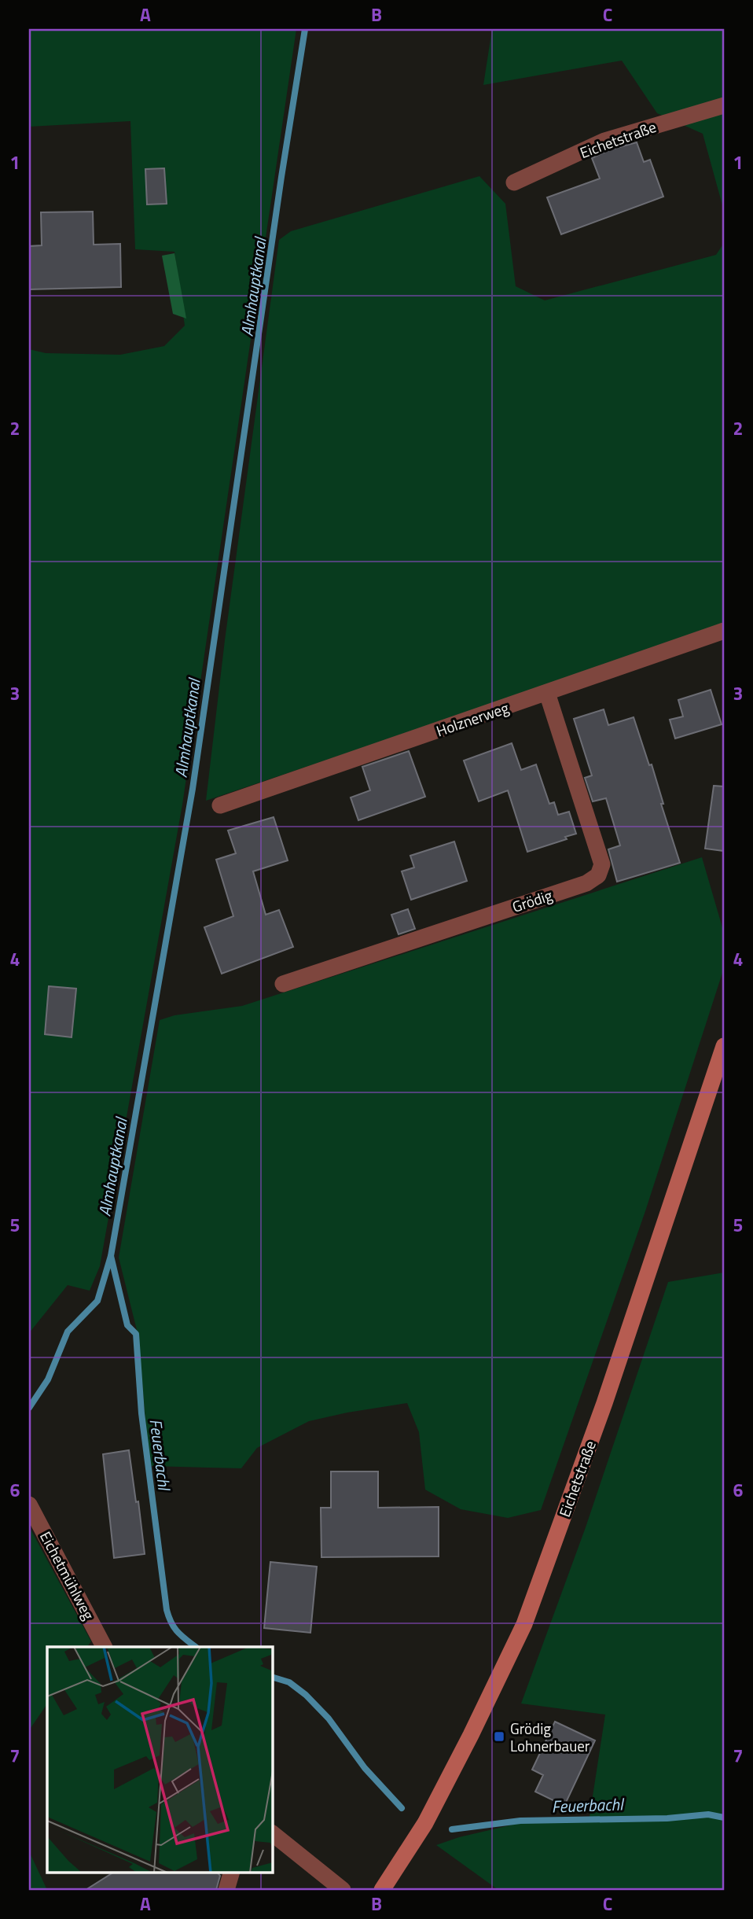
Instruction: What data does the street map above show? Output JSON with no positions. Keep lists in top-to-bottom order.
{
  "streets": {
    "main road": ["Eichetstraße"],
    "street": ["Holznerweg", "Grödig", "Eichetmühlweg"]
  },
  "crossings": [
    ["Holznerweg", "Grödig"]
  ],
  "water": ["Almhauptkanal", "Feuerbachl"],
  "places": {
    "transit": ["Grödig Lohnerbauer"]
  },
  "grid": {
    "columns": ["A", "B", "C"],
    "rows": [
      "1",
      "2",
      "3",
      "4",
      "5",
      "6",
      "7"
    ]
  }
}
